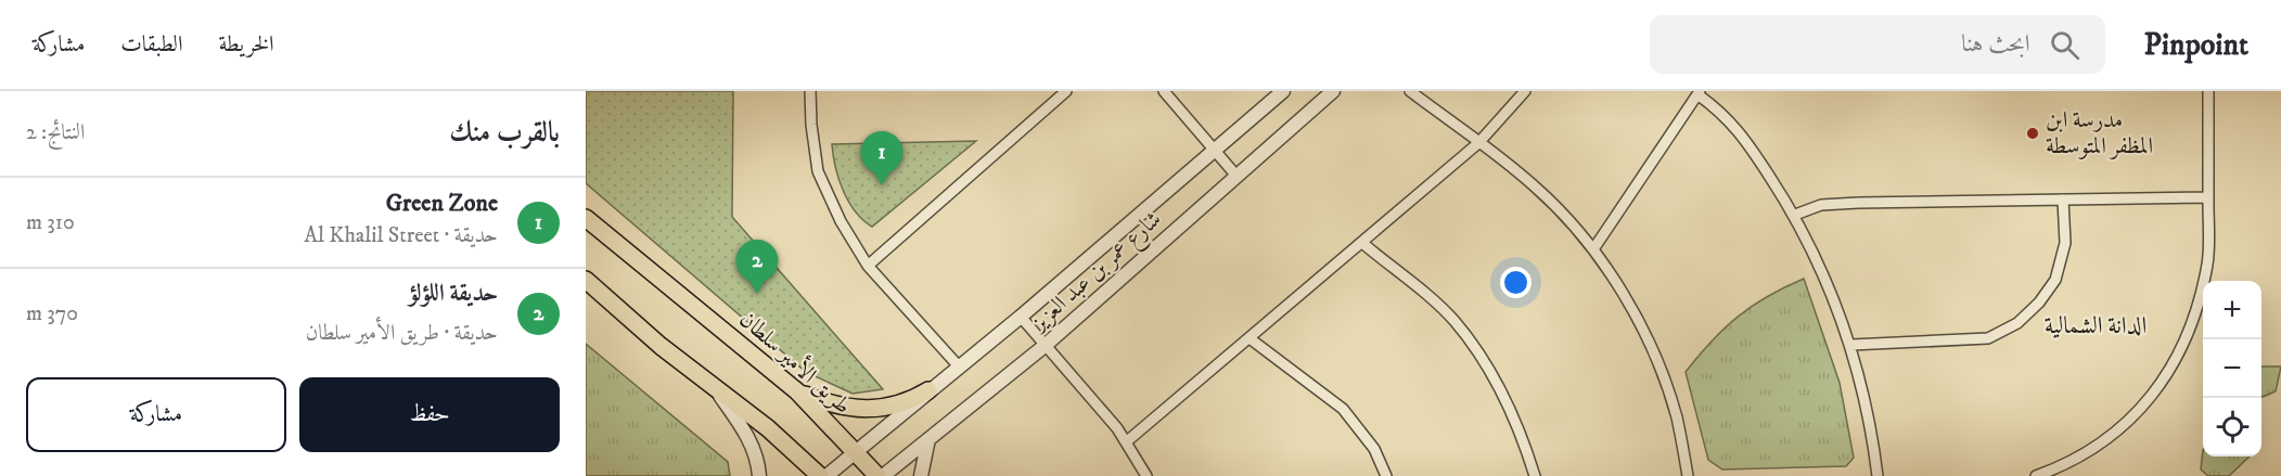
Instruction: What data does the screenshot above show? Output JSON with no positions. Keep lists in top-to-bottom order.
{
  "streets": {
    "main road": ["طريق الأمير سلطان"],
    "street": ["شارع عمر بن عبد العزيز"]
  },
  "crossings": [
    ["شارع عمر بن عبد العزيز", "طريق الأمير سلطان"]
  ],
  "districts": ["الدانة الشمالية"],
  "places": ["مدرسة ابن المظفر المتوسطة"],
  "page": {
    "header": "Pinpoint",
    "search": "ابحث هنا",
    "nav": ["الخريطة", "الطبقات", "مشاركة"],
    "heading": ["بالقرب منك", "النتائج: 2"],
    "pins": ["1", "2"],
    "list": [
      {
        "mark": "1",
        "name": "Green Zone",
        "note": "حديقة · Al Khalil Street",
        "value": "310 m"
      },
      {
        "mark": "2",
        "name": "حديقة اللؤلؤ",
        "note": "حديقة · طريق الأمير سلطان",
        "value": "370 m"
      }
    ],
    "map_buttons": ["+", "−"],
    "buttons": ["حفظ", "مشاركة"]
  }
}
